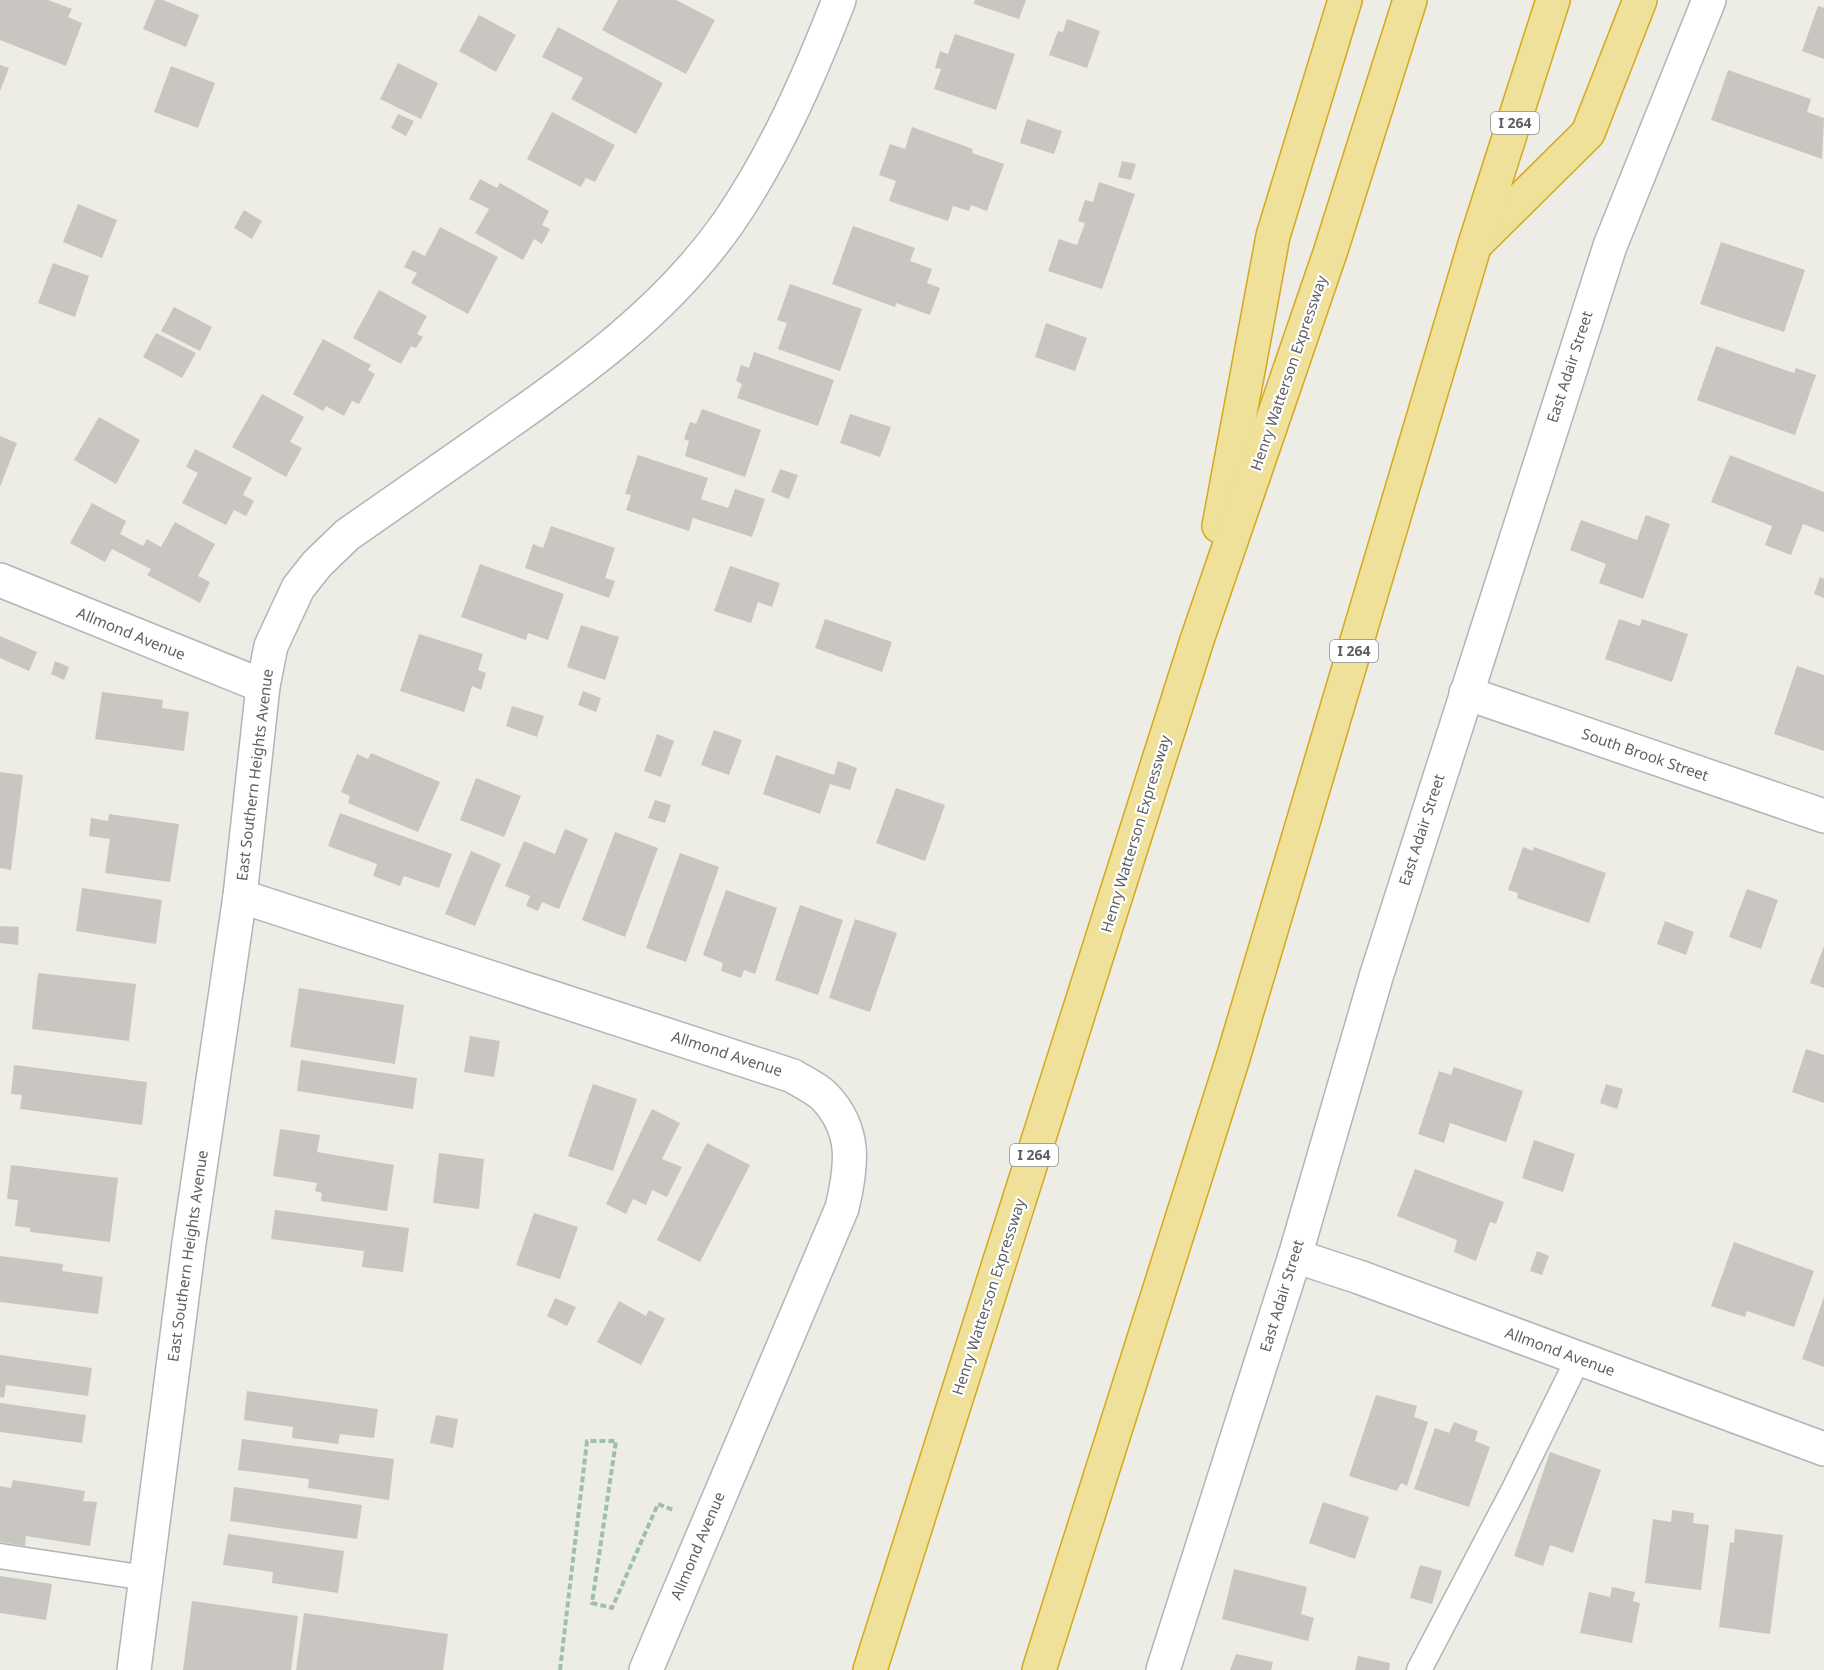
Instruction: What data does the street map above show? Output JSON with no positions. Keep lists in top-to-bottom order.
{
  "streets": {
    "highway": ["I 264", "Henry Watterson Expressway"],
    "street": [
      "East Adair Street",
      "Allmond Avenue",
      "South Brook Street",
      "East Southern Heights Avenue"
    ]
  },
  "crossings": [
    ["East Adair Street", "Allmond Avenue"],
    ["East Adair Street", "South Brook Street"],
    ["Allmond Avenue", "East Southern Heights Avenue"]
  ]
}
